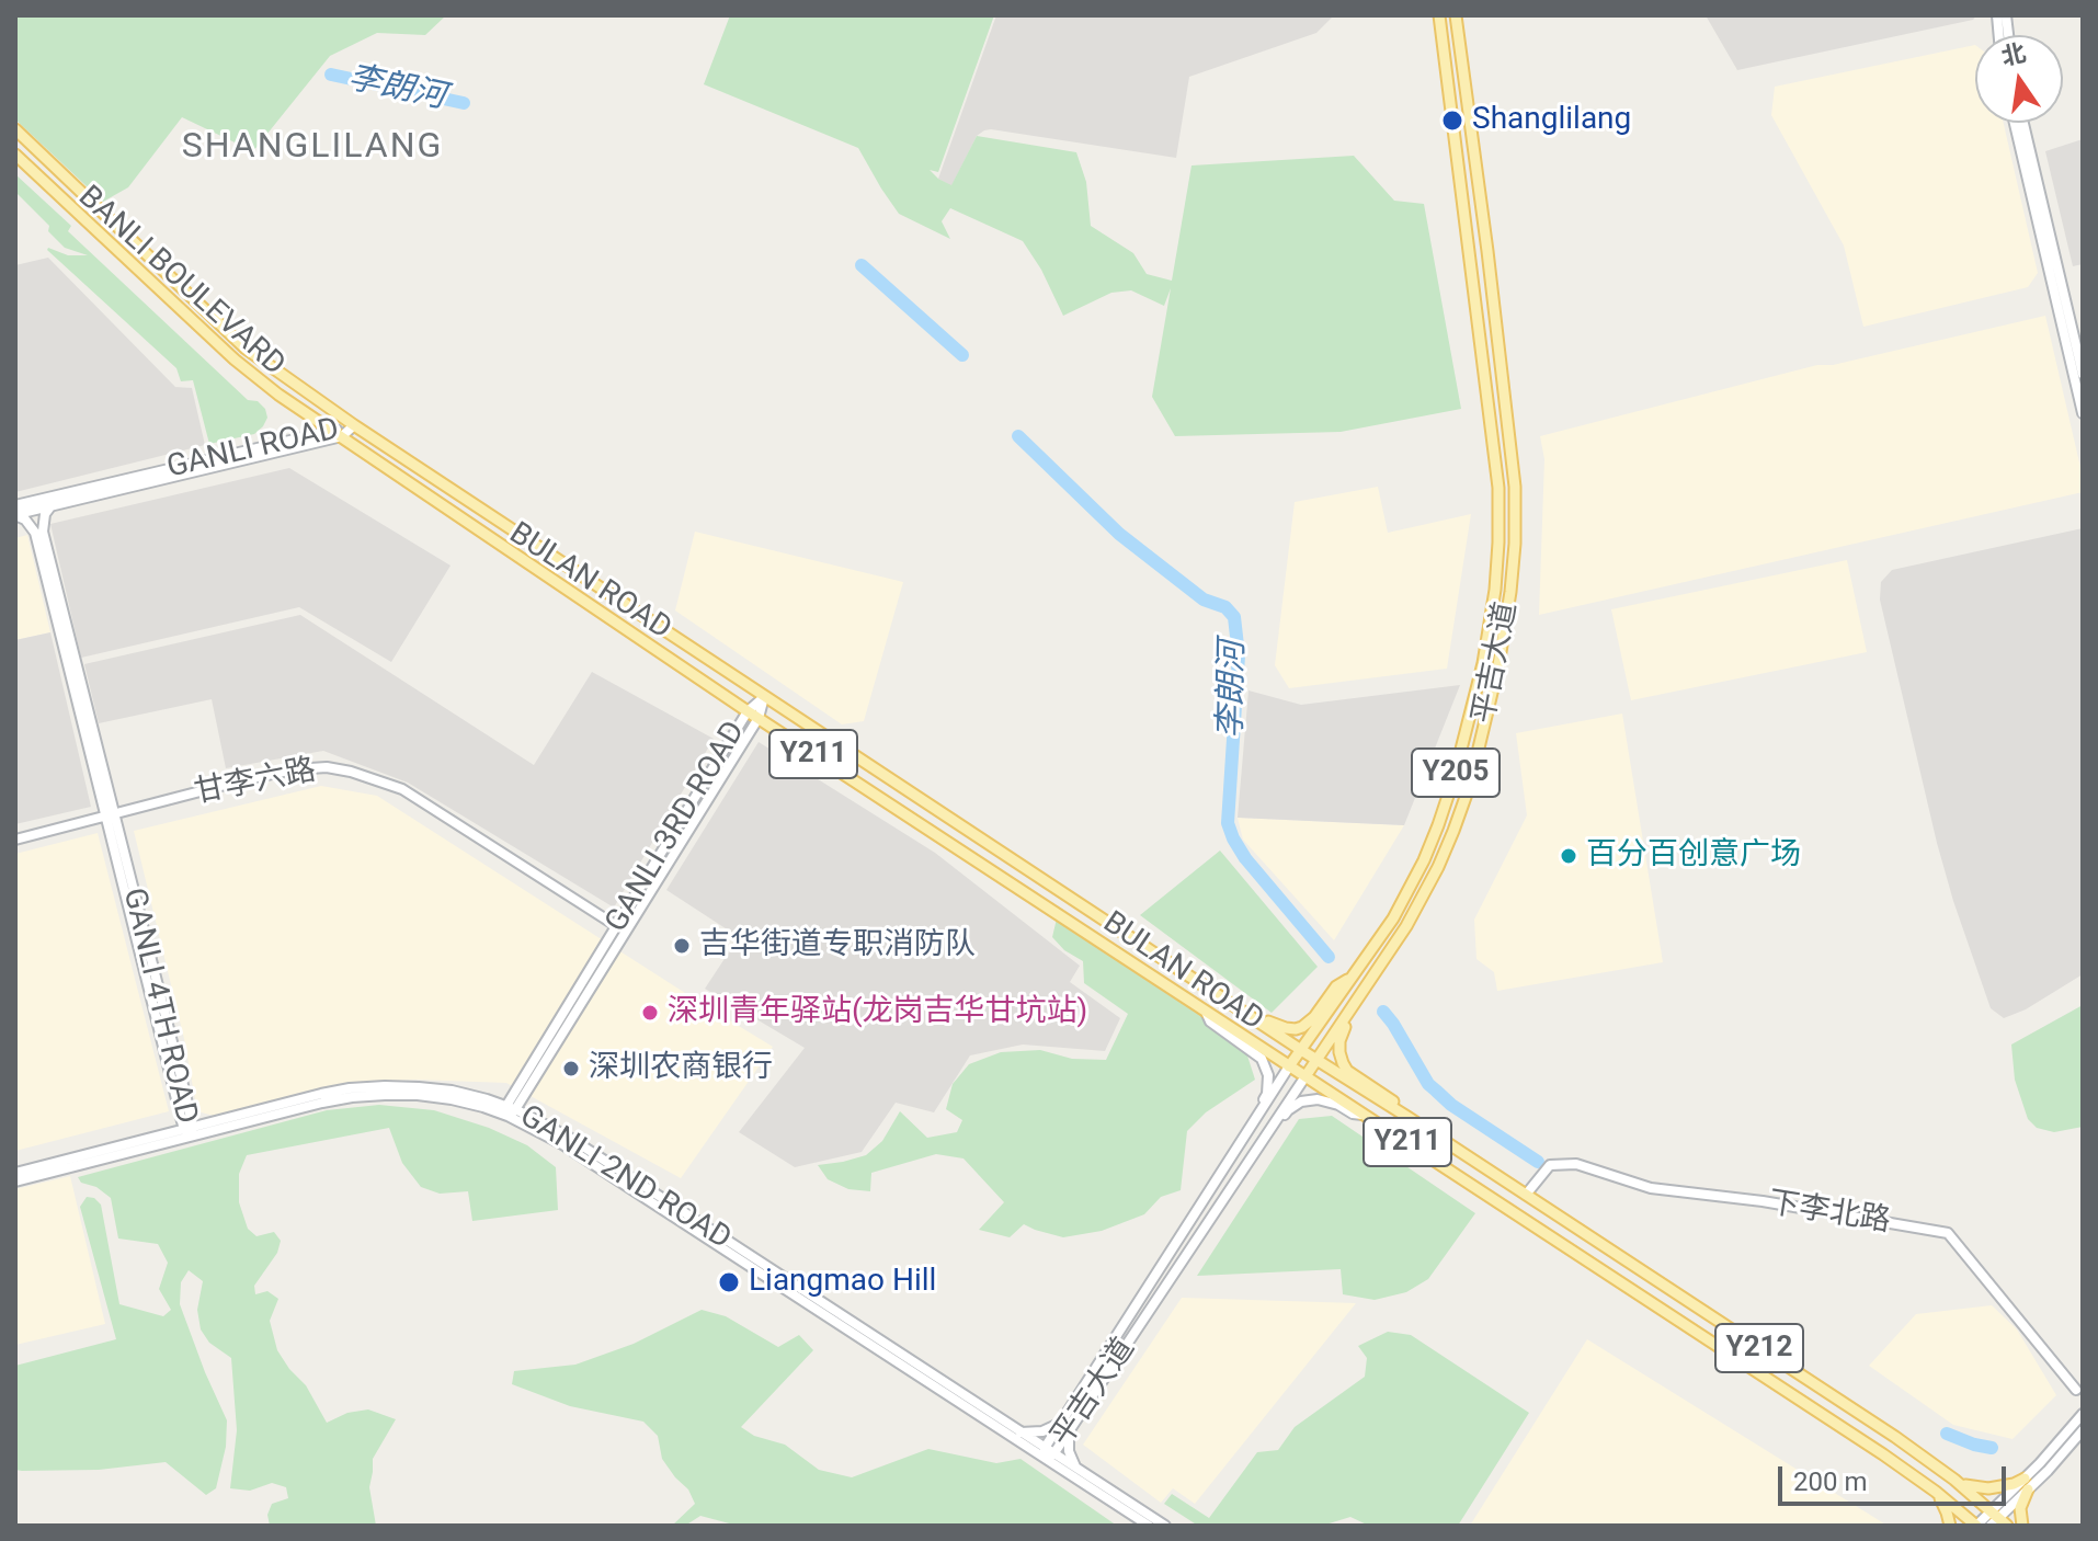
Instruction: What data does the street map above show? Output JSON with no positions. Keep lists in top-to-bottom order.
{
  "streets": {
    "main road": [
      "BANLI BOULEVARD",
      "BULAN ROAD",
      "平吉大道",
      "Y211",
      "Y205",
      "Y212"
    ],
    "street": [
      "GANLI ROAD",
      "甘李六路",
      "GANLI 3RD ROAD",
      "GANLI 4TH ROAD",
      "GANLI 2ND ROAD",
      "下李北路"
    ]
  },
  "crossings": [
    ["BANLI BOULEVARD", "GANLI ROAD"],
    ["BANLI BOULEVARD", "BULAN ROAD"],
    ["GANLI ROAD", "BULAN ROAD"],
    ["GANLI ROAD", "GANLI 4TH ROAD"],
    ["BULAN ROAD", "平吉大道"],
    ["BULAN ROAD", "GANLI 3RD ROAD"],
    ["BULAN ROAD", "下李北路"],
    ["平吉大道", "GANLI 2ND ROAD"],
    ["甘李六路", "GANLI 4TH ROAD"],
    ["GANLI 3RD ROAD", "GANLI 2ND ROAD"],
    ["GANLI 4TH ROAD", "GANLI 2ND ROAD"]
  ],
  "districts": ["SHANGLILANG"],
  "water": ["李朗河"],
  "places": [
    "Shanglilang",
    "百分百创意广场",
    "吉华街道专职消防队",
    "深圳青年驿站(龙岗吉华甘坑站)",
    "深圳农商银行",
    "Liangmao Hill"
  ],
  "scale_bar": "200 m",
  "north": "top"
}
